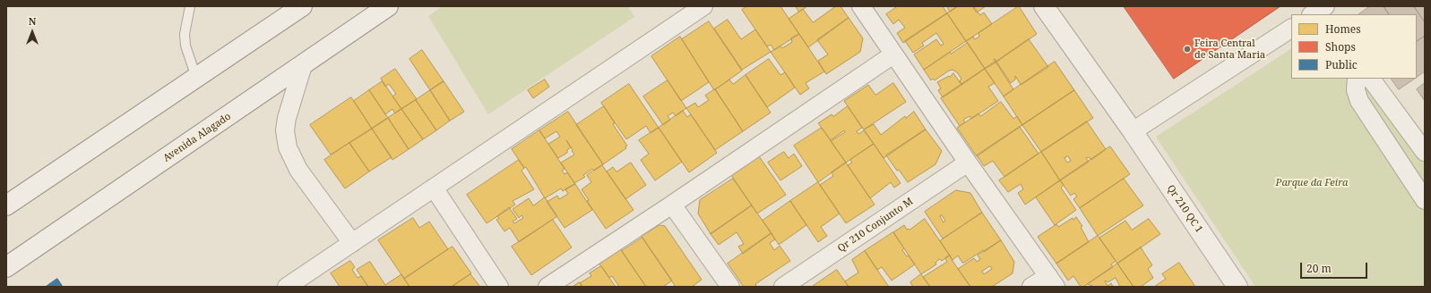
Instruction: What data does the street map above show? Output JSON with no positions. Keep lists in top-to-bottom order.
{
  "streets": {
    "main road": ["Avenida Alagado", "Qr 210 QC 1"],
    "street": ["Qr 210 Conjunto M"]
  },
  "parks": ["Parque da Feira"],
  "places": ["Feira Central de Santa Maria"],
  "legend": ["Homes", "Shops", "Public"],
  "scale_bar": "20 m",
  "north": "top"
}
